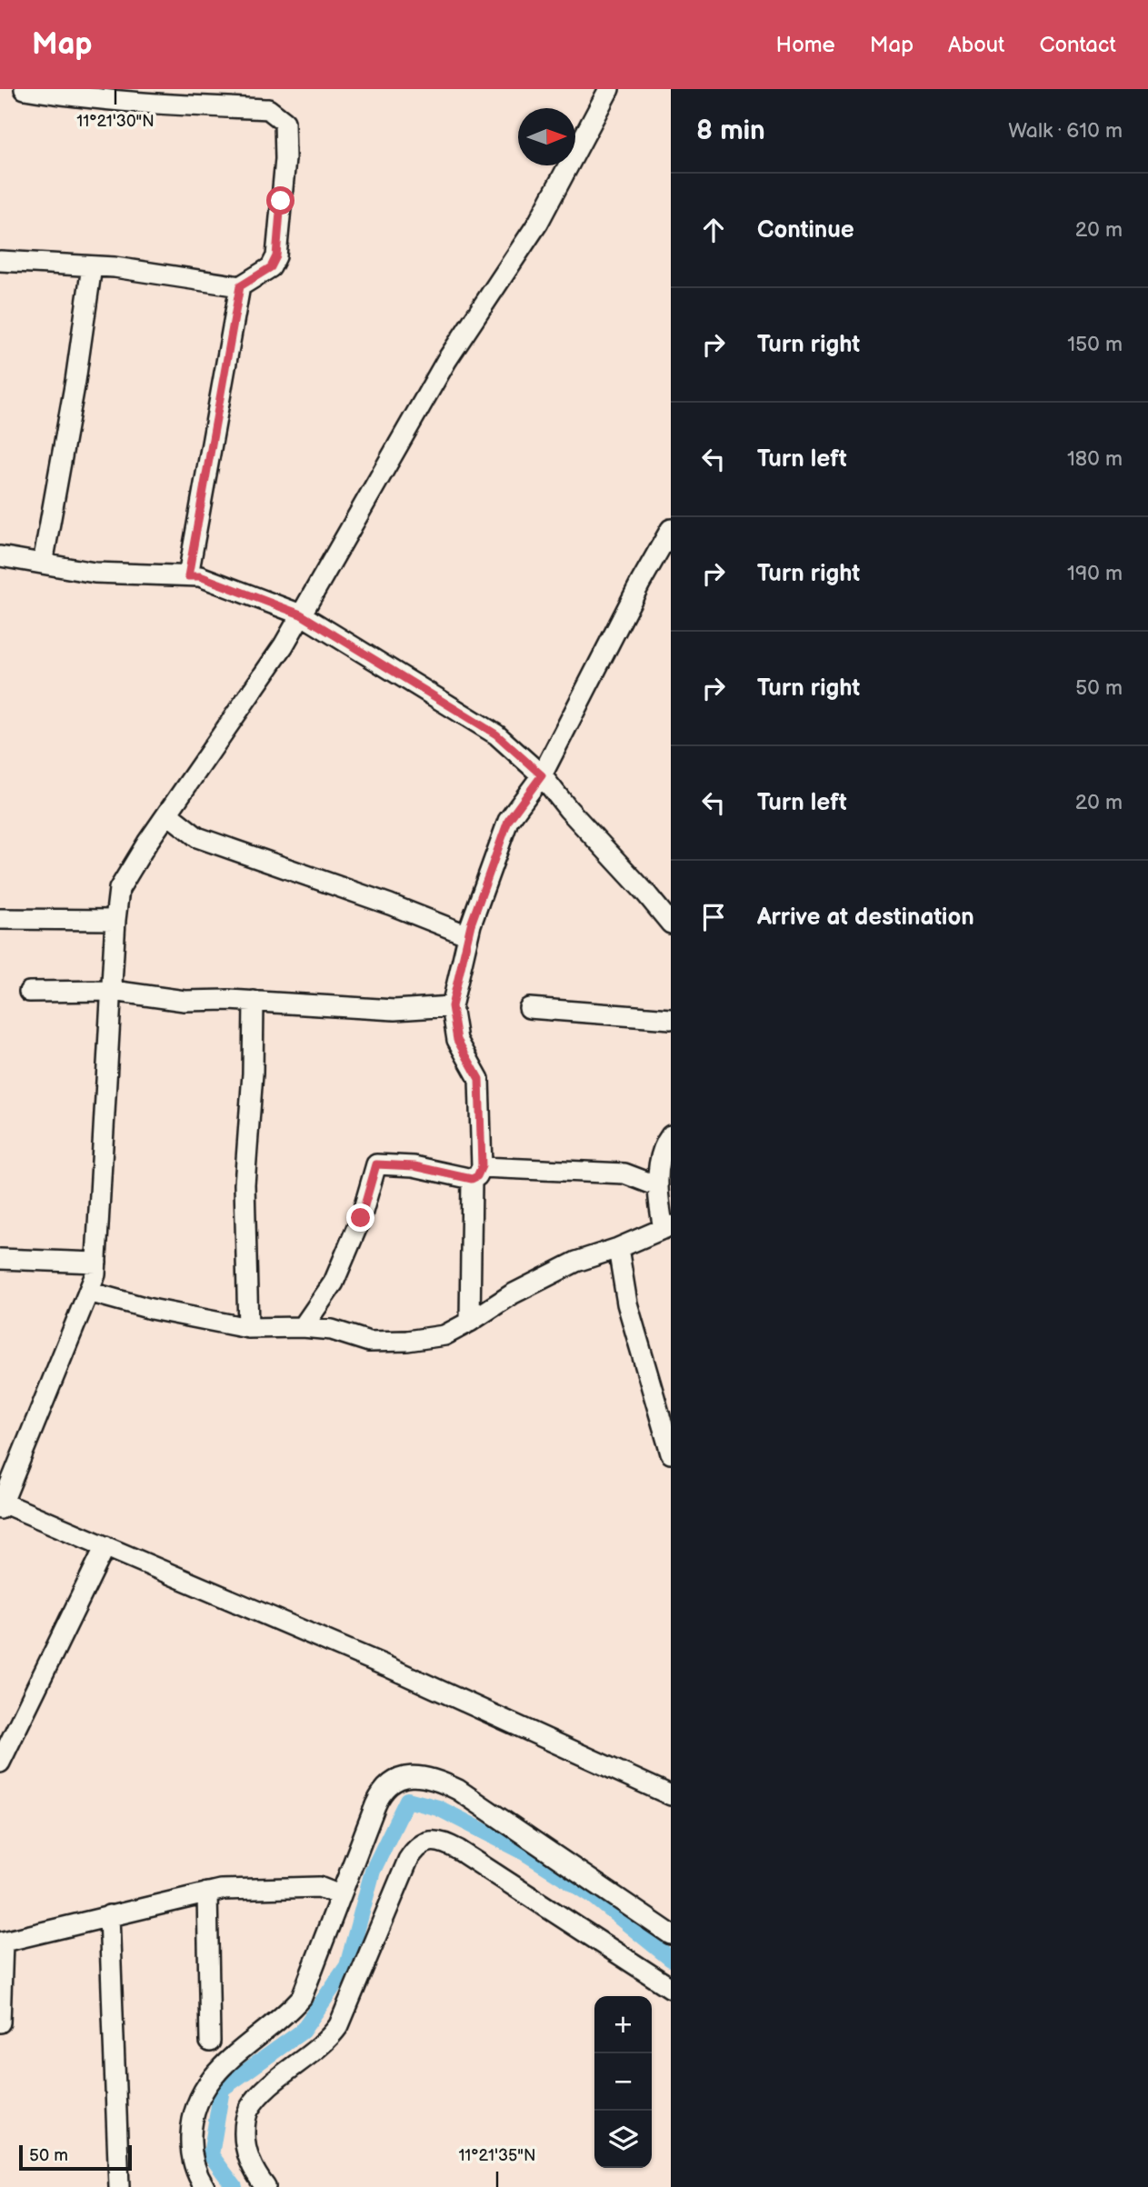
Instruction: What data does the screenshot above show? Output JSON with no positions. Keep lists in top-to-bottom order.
{
  "scale_bar": "50 m",
  "north": "right",
  "page": {
    "header": "Map",
    "nav": [
      "Home",
      "Map",
      "About",
      "Contact"
    ],
    "heading": ["8 min", "Walk · 610 m"],
    "list": [
      ["Continue", "20 m"],
      ["Turn right", "150 m"],
      ["Turn left", "180 m"],
      ["Turn right", "190 m"],
      ["Turn right", "50 m"],
      ["Turn left", "20 m"],
      "Arrive at destination"
    ],
    "map_buttons": ["+", "−"],
    "scale": "50 m"
  },
  "coordinates": ["11°21'30\"N", "11°21'35\"N"]
}
